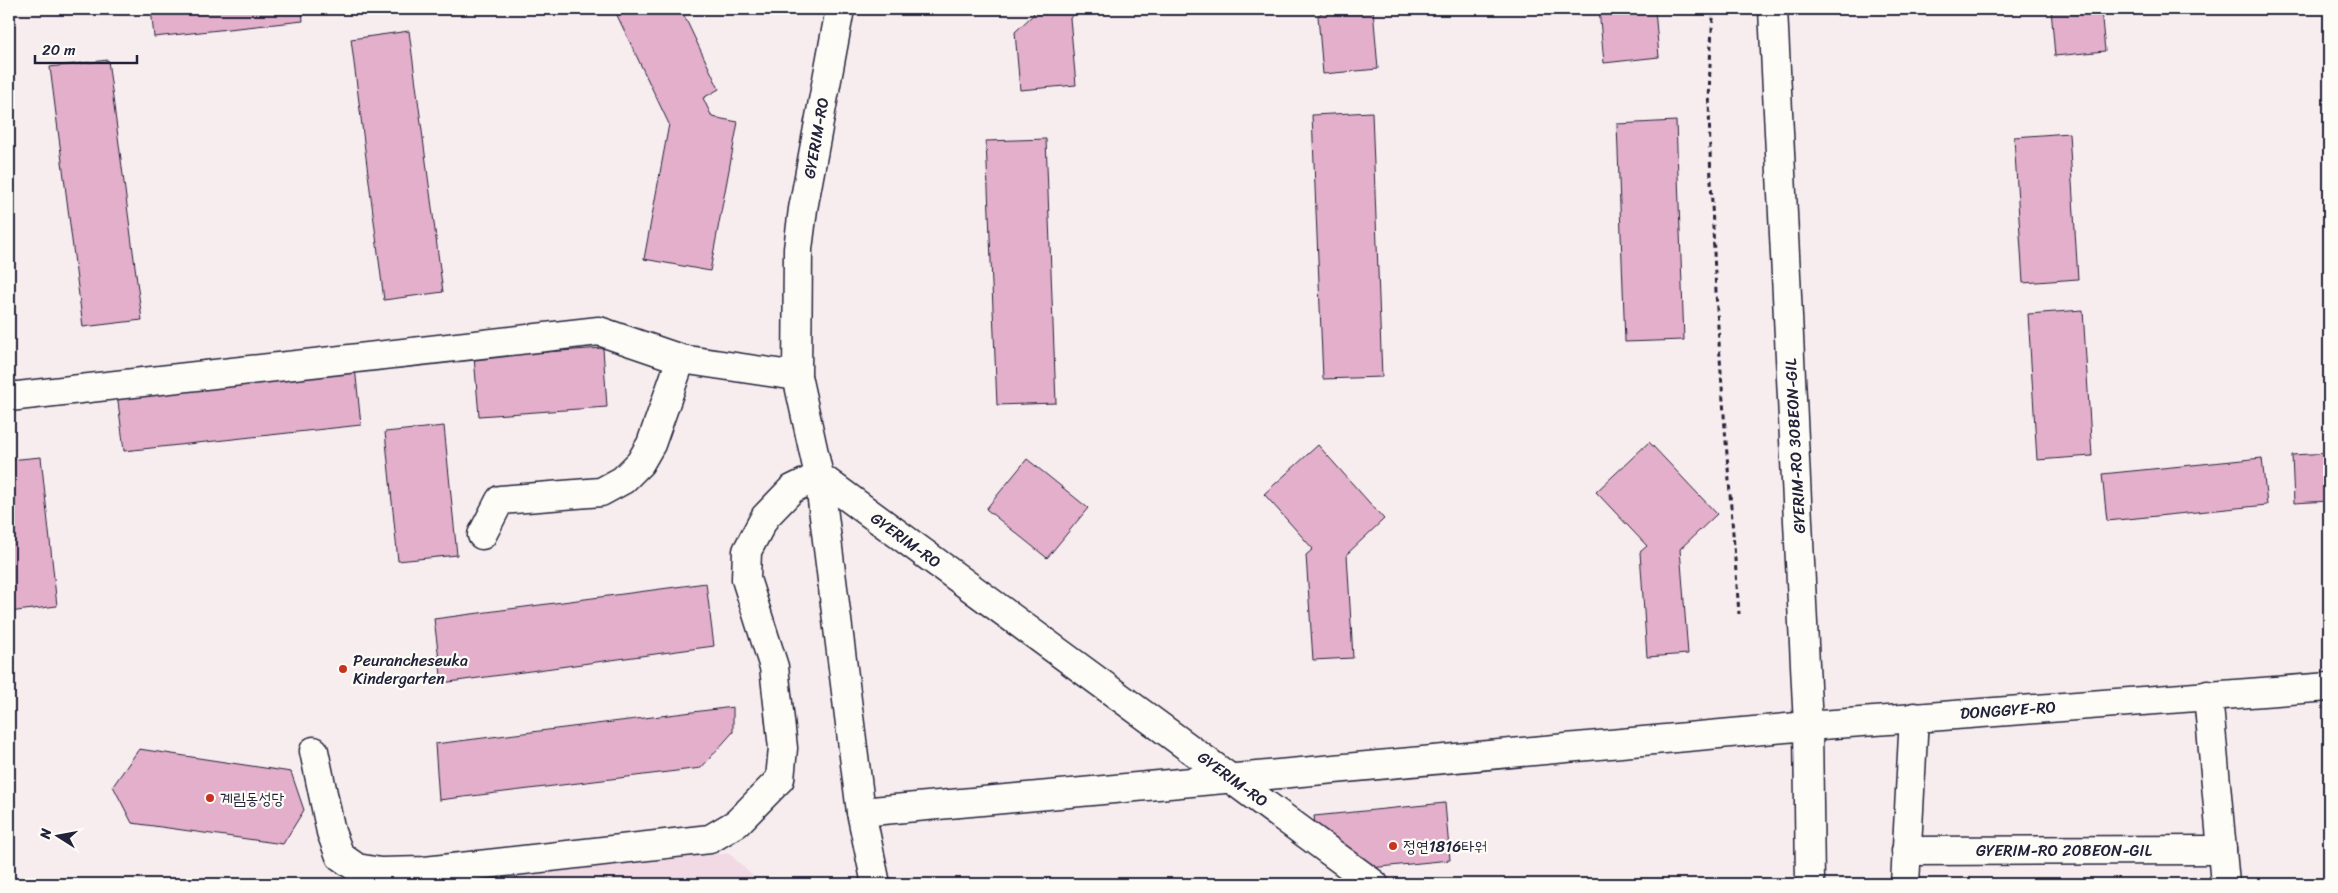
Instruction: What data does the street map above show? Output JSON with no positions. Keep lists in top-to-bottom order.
{
  "streets": {
    "street": [
      "GYERIM-RO",
      "GYERIM-RO 30BEON-GIL",
      "DONGGYE-RO",
      "GYERIM-RO 20BEON-GIL"
    ]
  },
  "crossings": [
    ["GYERIM-RO", "DONGGYE-RO"],
    ["GYERIM-RO 30BEON-GIL", "DONGGYE-RO"]
  ],
  "places": ["Peurancheseuka Kindergarten", "계림동성당", "정연1816타워"],
  "scale_bar": "20 m",
  "north": "left"
}
